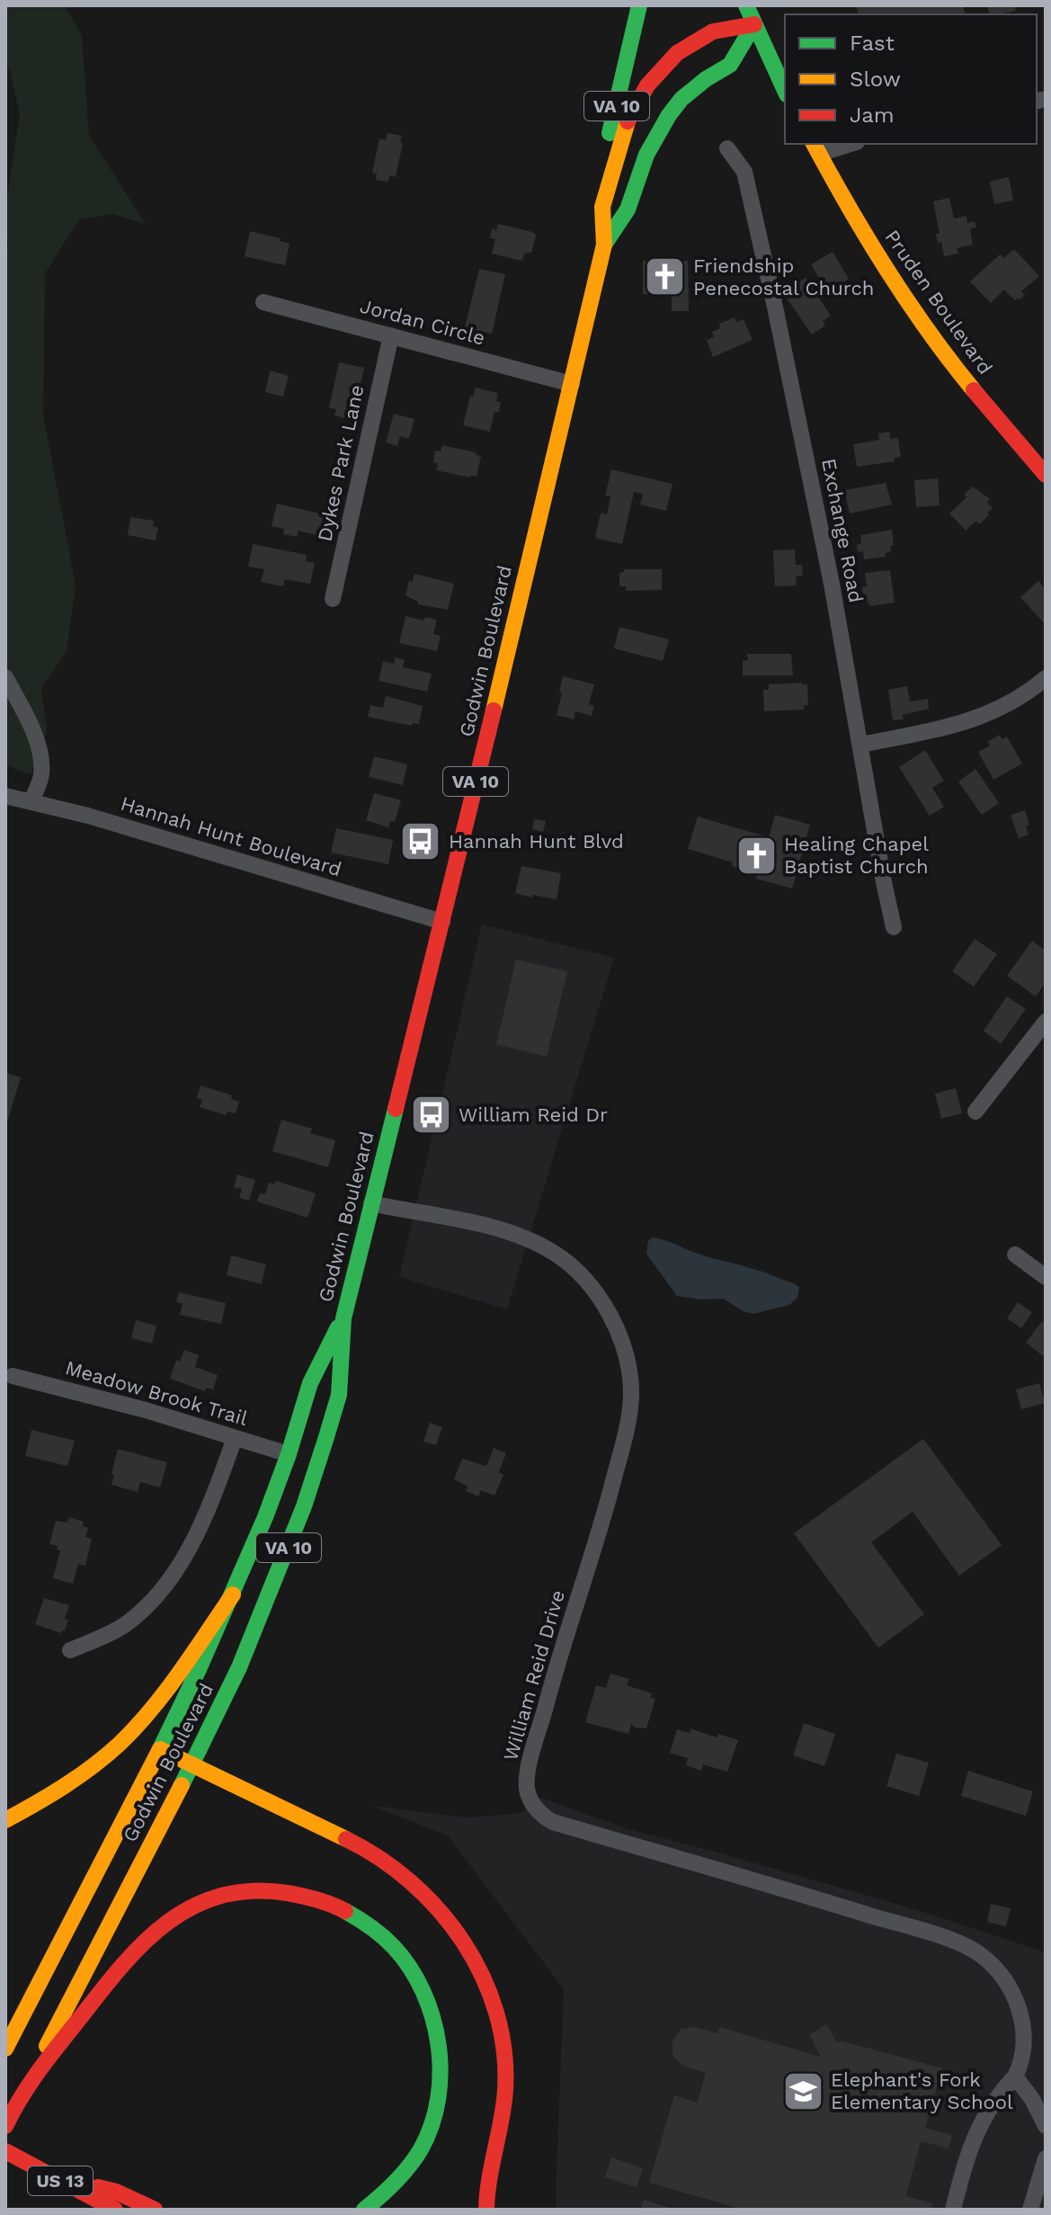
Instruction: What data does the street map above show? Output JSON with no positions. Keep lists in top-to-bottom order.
{
  "streets": {
    "main road": [
      "VA 10",
      "Pruden Boulevard",
      "Godwin Boulevard",
      "US 13"
    ],
    "street": [
      "Jordan Circle",
      "Dykes Park Lane",
      "Exchange Road",
      "Hannah Hunt Boulevard",
      "Meadow Brook Trail",
      "William Reid Drive"
    ]
  },
  "crossings": [
    ["VA 10", "Godwin Boulevard"],
    ["Jordan Circle", "Dykes Park Lane"],
    ["Jordan Circle", "Godwin Boulevard"],
    ["Godwin Boulevard", "Hannah Hunt Boulevard"],
    ["Godwin Boulevard", "Meadow Brook Trail"],
    ["Godwin Boulevard", "William Reid Drive"]
  ],
  "places": {
    "church": ["Friendship Penecostal Church", "Healing Chapel Baptist Church"],
    "bus stop": ["Hannah Hunt Blvd", "William Reid Dr"],
    "school or university": ["Elephant's Fork Elementary School"]
  },
  "legend": ["Fast", "Slow", "Jam"]
}
